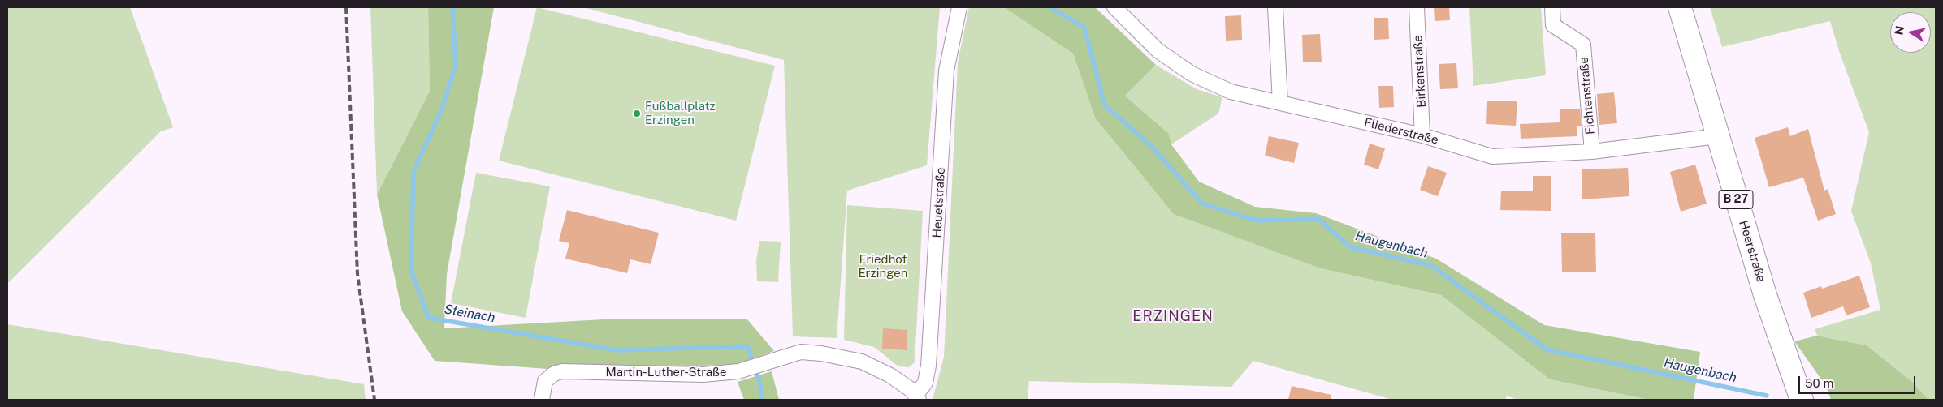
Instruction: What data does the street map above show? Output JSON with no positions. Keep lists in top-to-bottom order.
{
  "streets": {
    "main road": ["B 27", "Heerstraße"],
    "street": [
      "Birkenstraße",
      "Fichtenstraße",
      "Fliederstraße",
      "Heuetstraße",
      "Martin-Luther-Straße"
    ]
  },
  "crossings": [
    ["Birkenstraße", "Fliederstraße"],
    ["Fichtenstraße", "Fliederstraße"],
    ["Fliederstraße", "Heerstraße"],
    ["Heuetstraße", "Martin-Luther-Straße"]
  ],
  "districts": ["ERZINGEN"],
  "water": ["Haugenbach", "Steinach"],
  "parks": ["Friedhof Erzingen"],
  "places": ["Fußballplatz Erzingen"],
  "scale_bar": "50 m",
  "north": "left"
}
